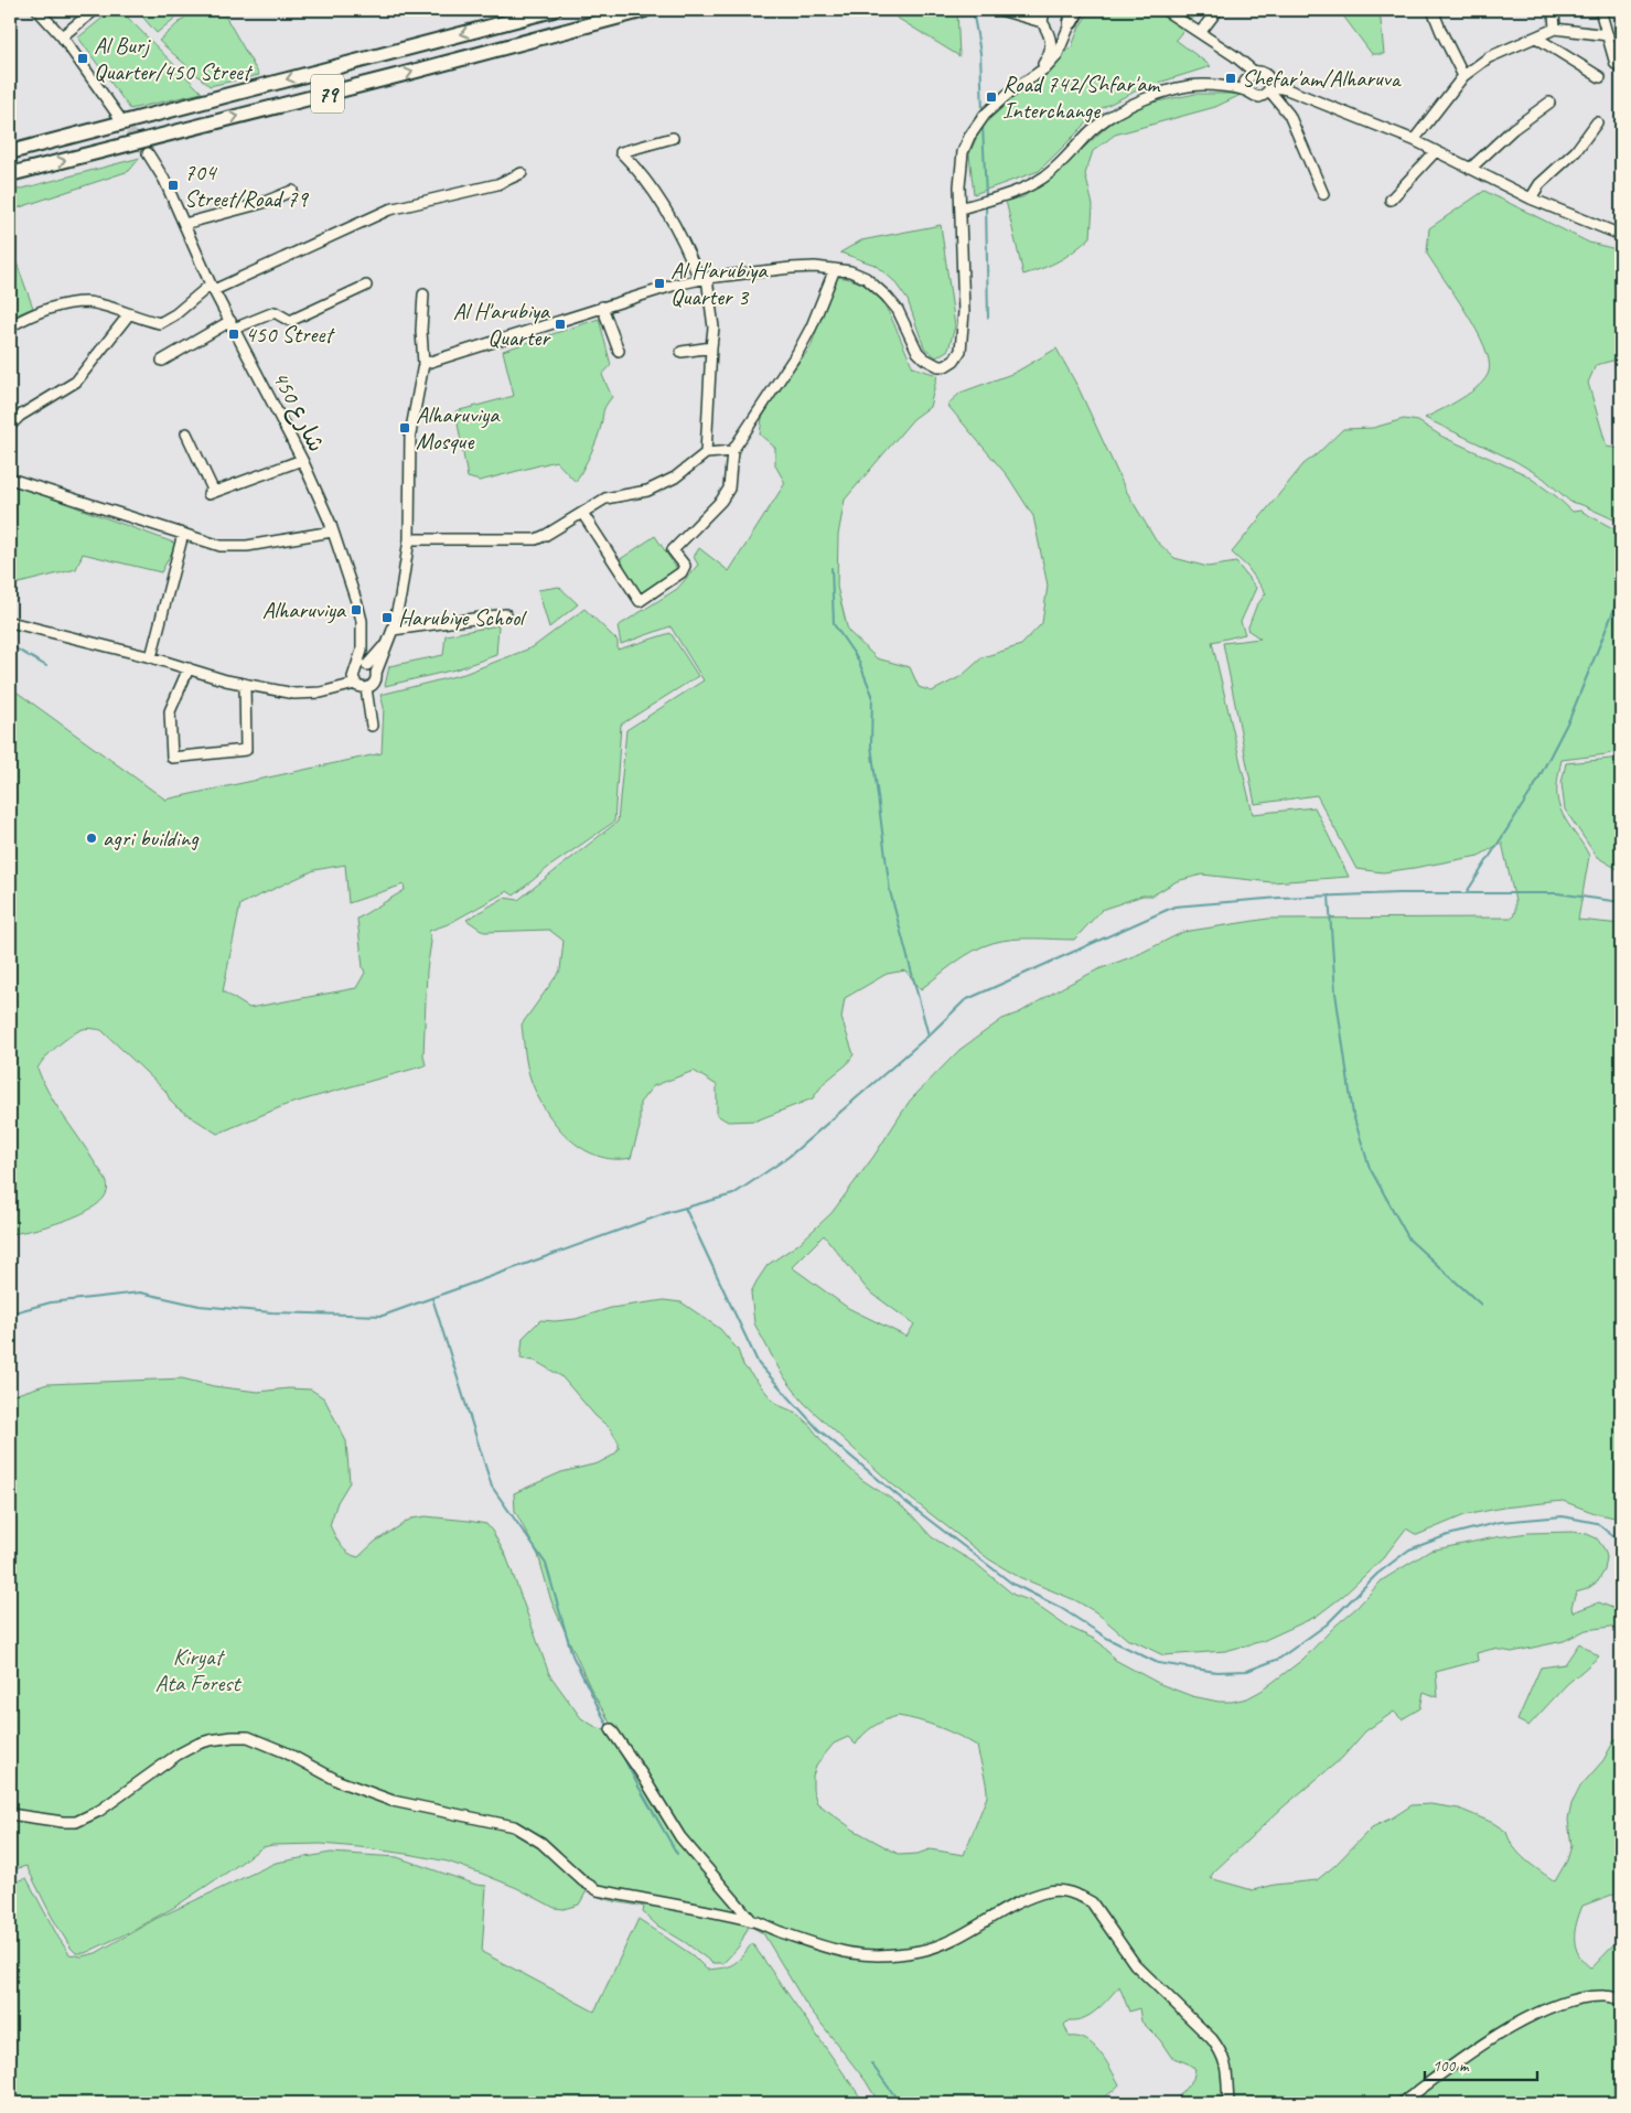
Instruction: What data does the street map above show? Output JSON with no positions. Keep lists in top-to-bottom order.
{
  "streets": {
    "highway": ["79"],
    "street": ["شارع 450"]
  },
  "parks": ["Kiryat Ata Forest"],
  "places": {
    "transit": [
      "Al Burj Quarter/450 Street",
      "Shefar'am/Alharuva",
      "Road 742/Shfar'am Interchange",
      "704 Street/Road 79",
      "Al H'arubiya Quarter 3",
      "Al H'arubiya Quarter",
      "450 Street",
      "Alharuviya Mosque",
      "Alharuviya",
      "Harubiye School"
    ],
    "other": ["agri building"]
  },
  "scale_bar": "100 m"
}
